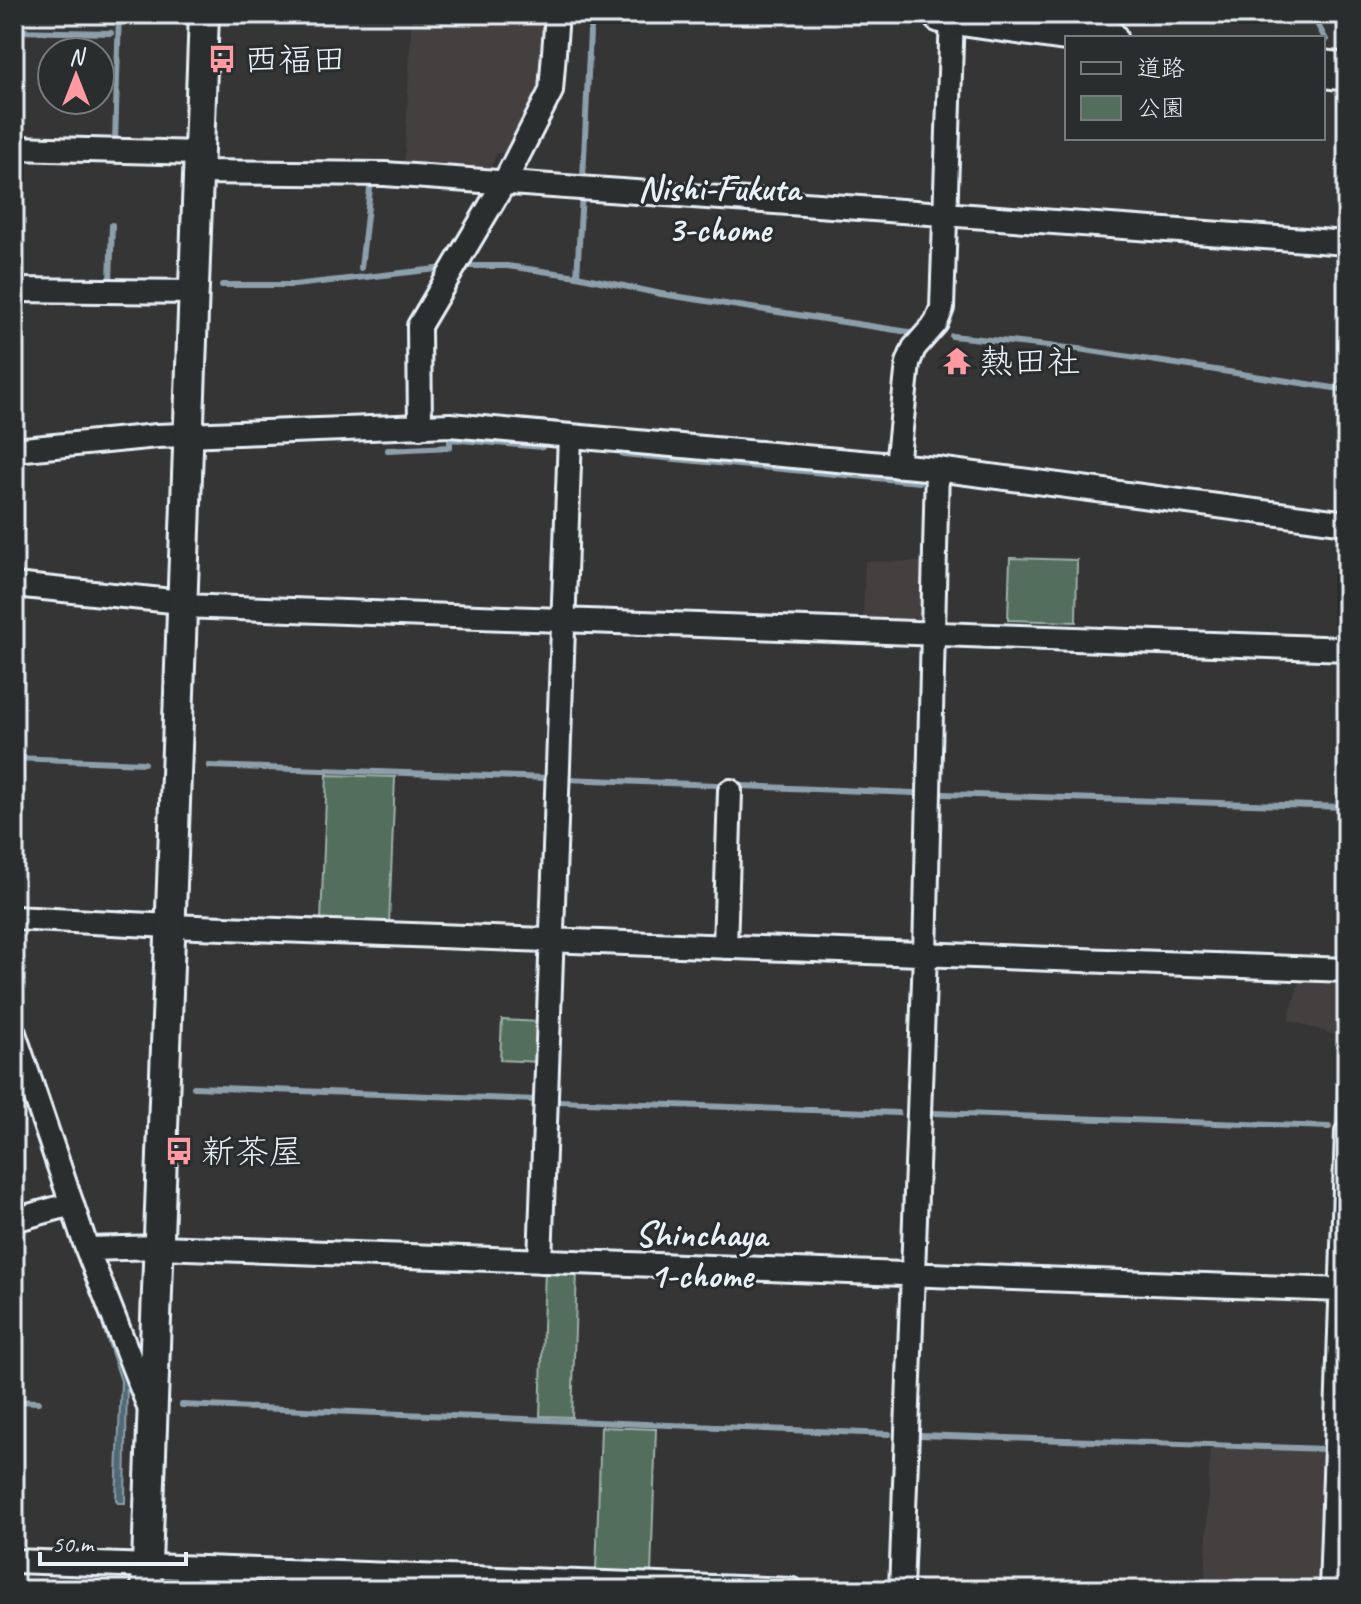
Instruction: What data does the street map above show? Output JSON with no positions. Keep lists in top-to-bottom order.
{
  "districts": ["Nishi-Fukuta 3-chome", "Shinchaya 1-chome"],
  "places": {
    "bus stop": ["西福田", "新茶屋"],
    "temple": ["熱田社"]
  },
  "legend": ["道路", "公園"],
  "scale_bar": "50 m",
  "north": "top"
}
